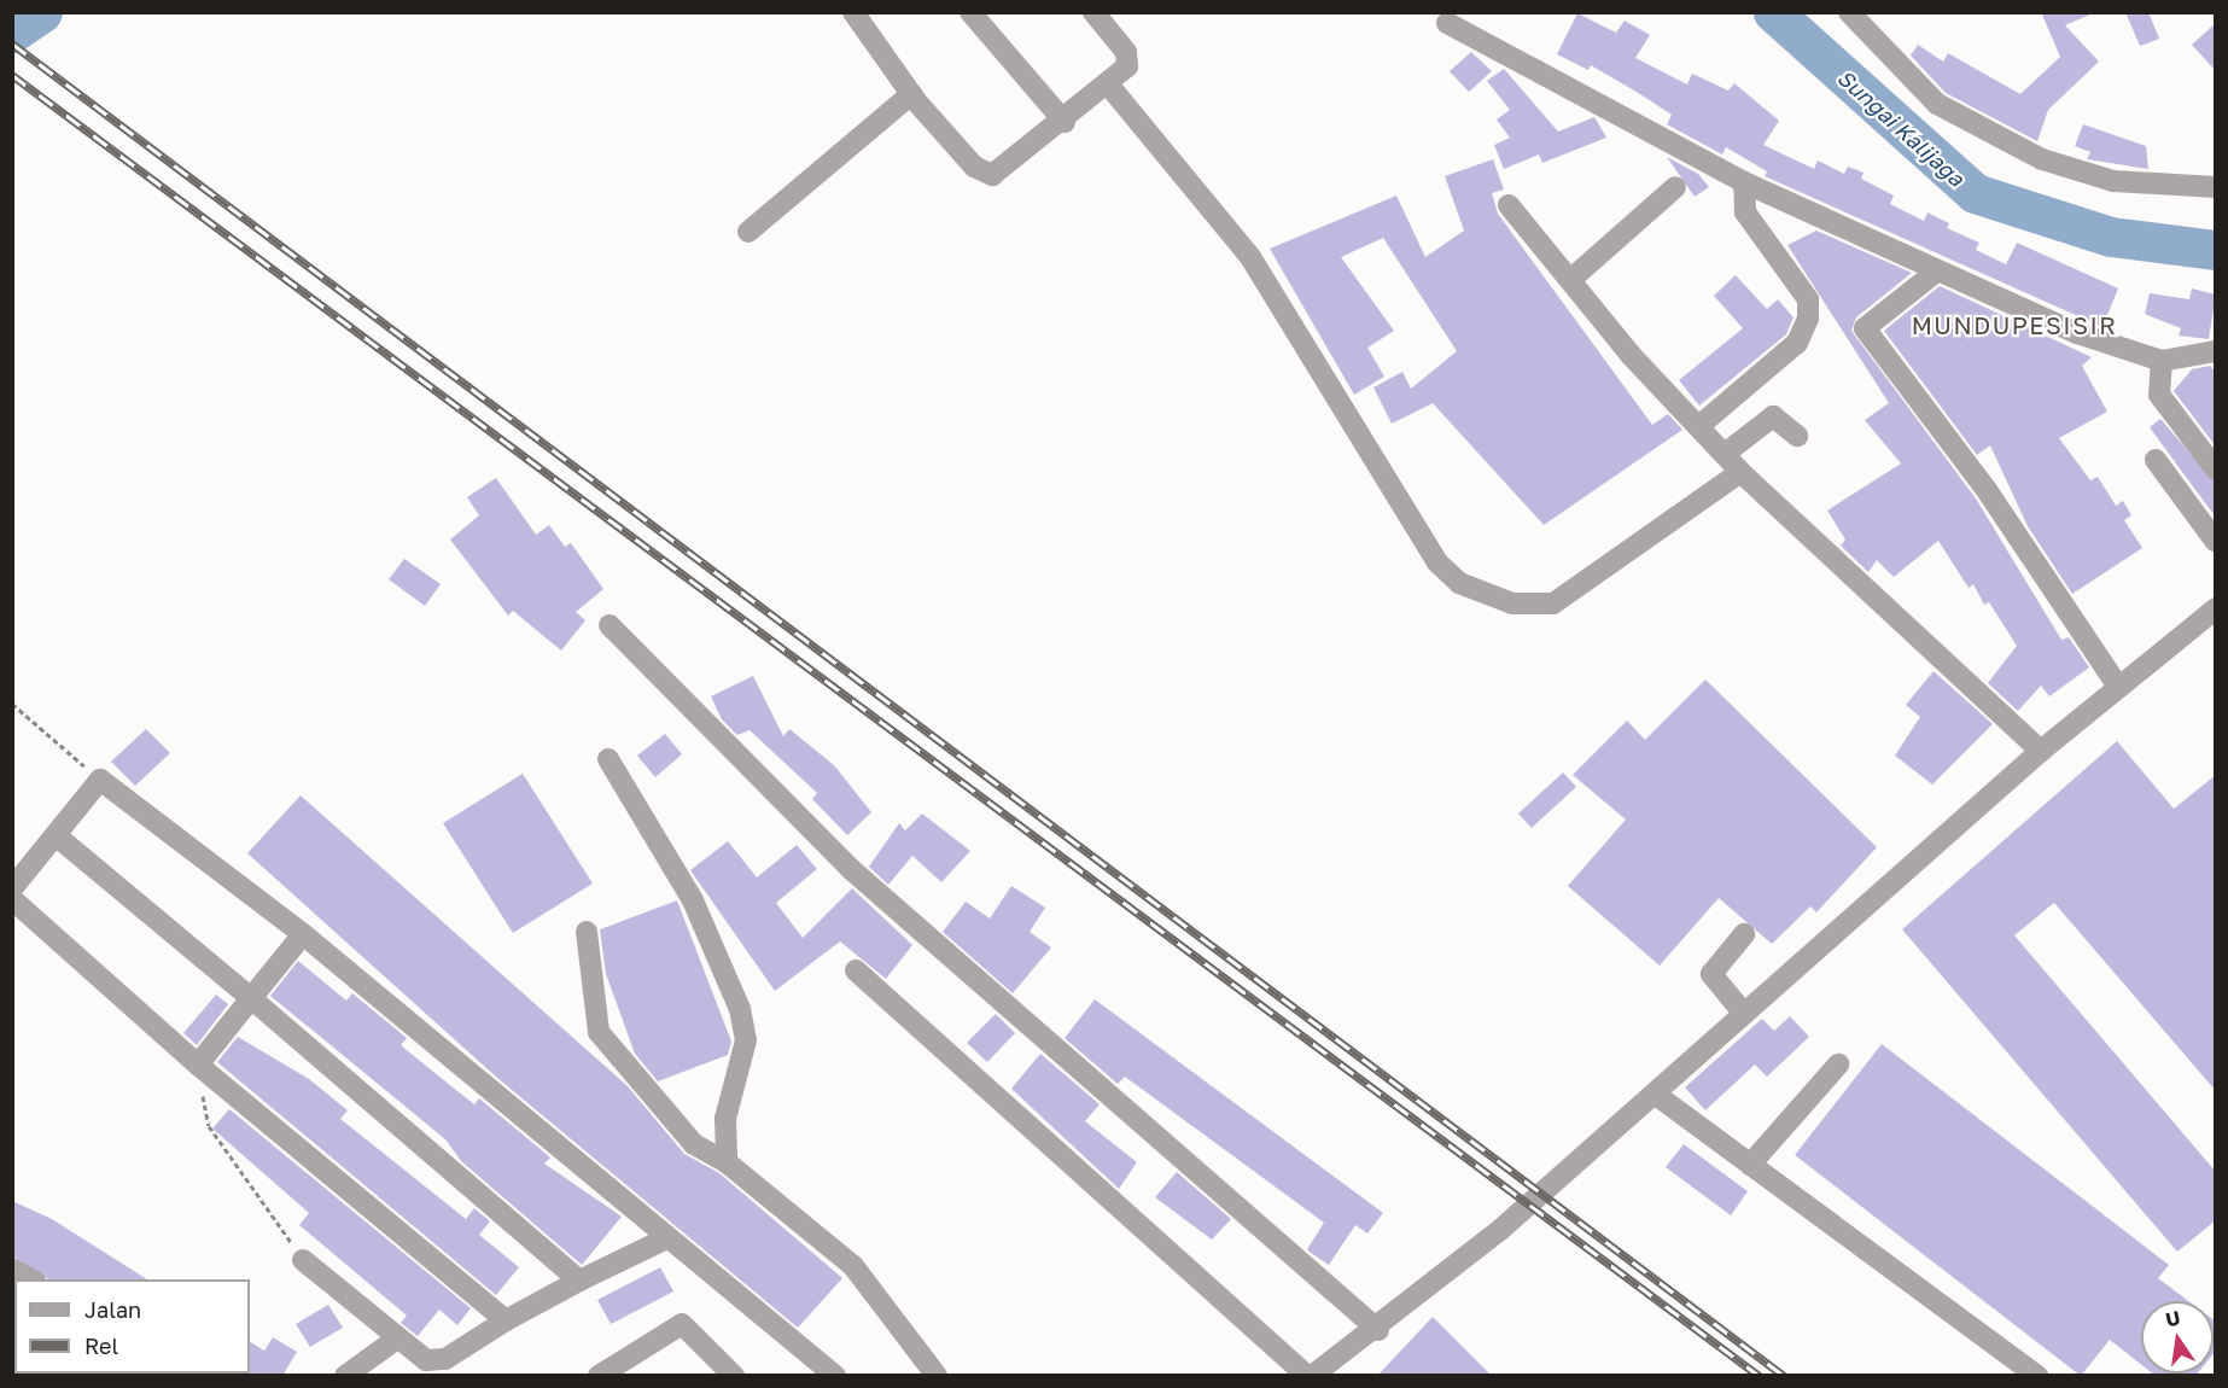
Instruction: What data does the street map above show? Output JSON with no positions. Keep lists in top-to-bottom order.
{
  "districts": ["MUNDUPESISIR"],
  "water": ["Sungai Kalijaga"],
  "legend": ["Jalan", "Rel"],
  "north": "top"
}
